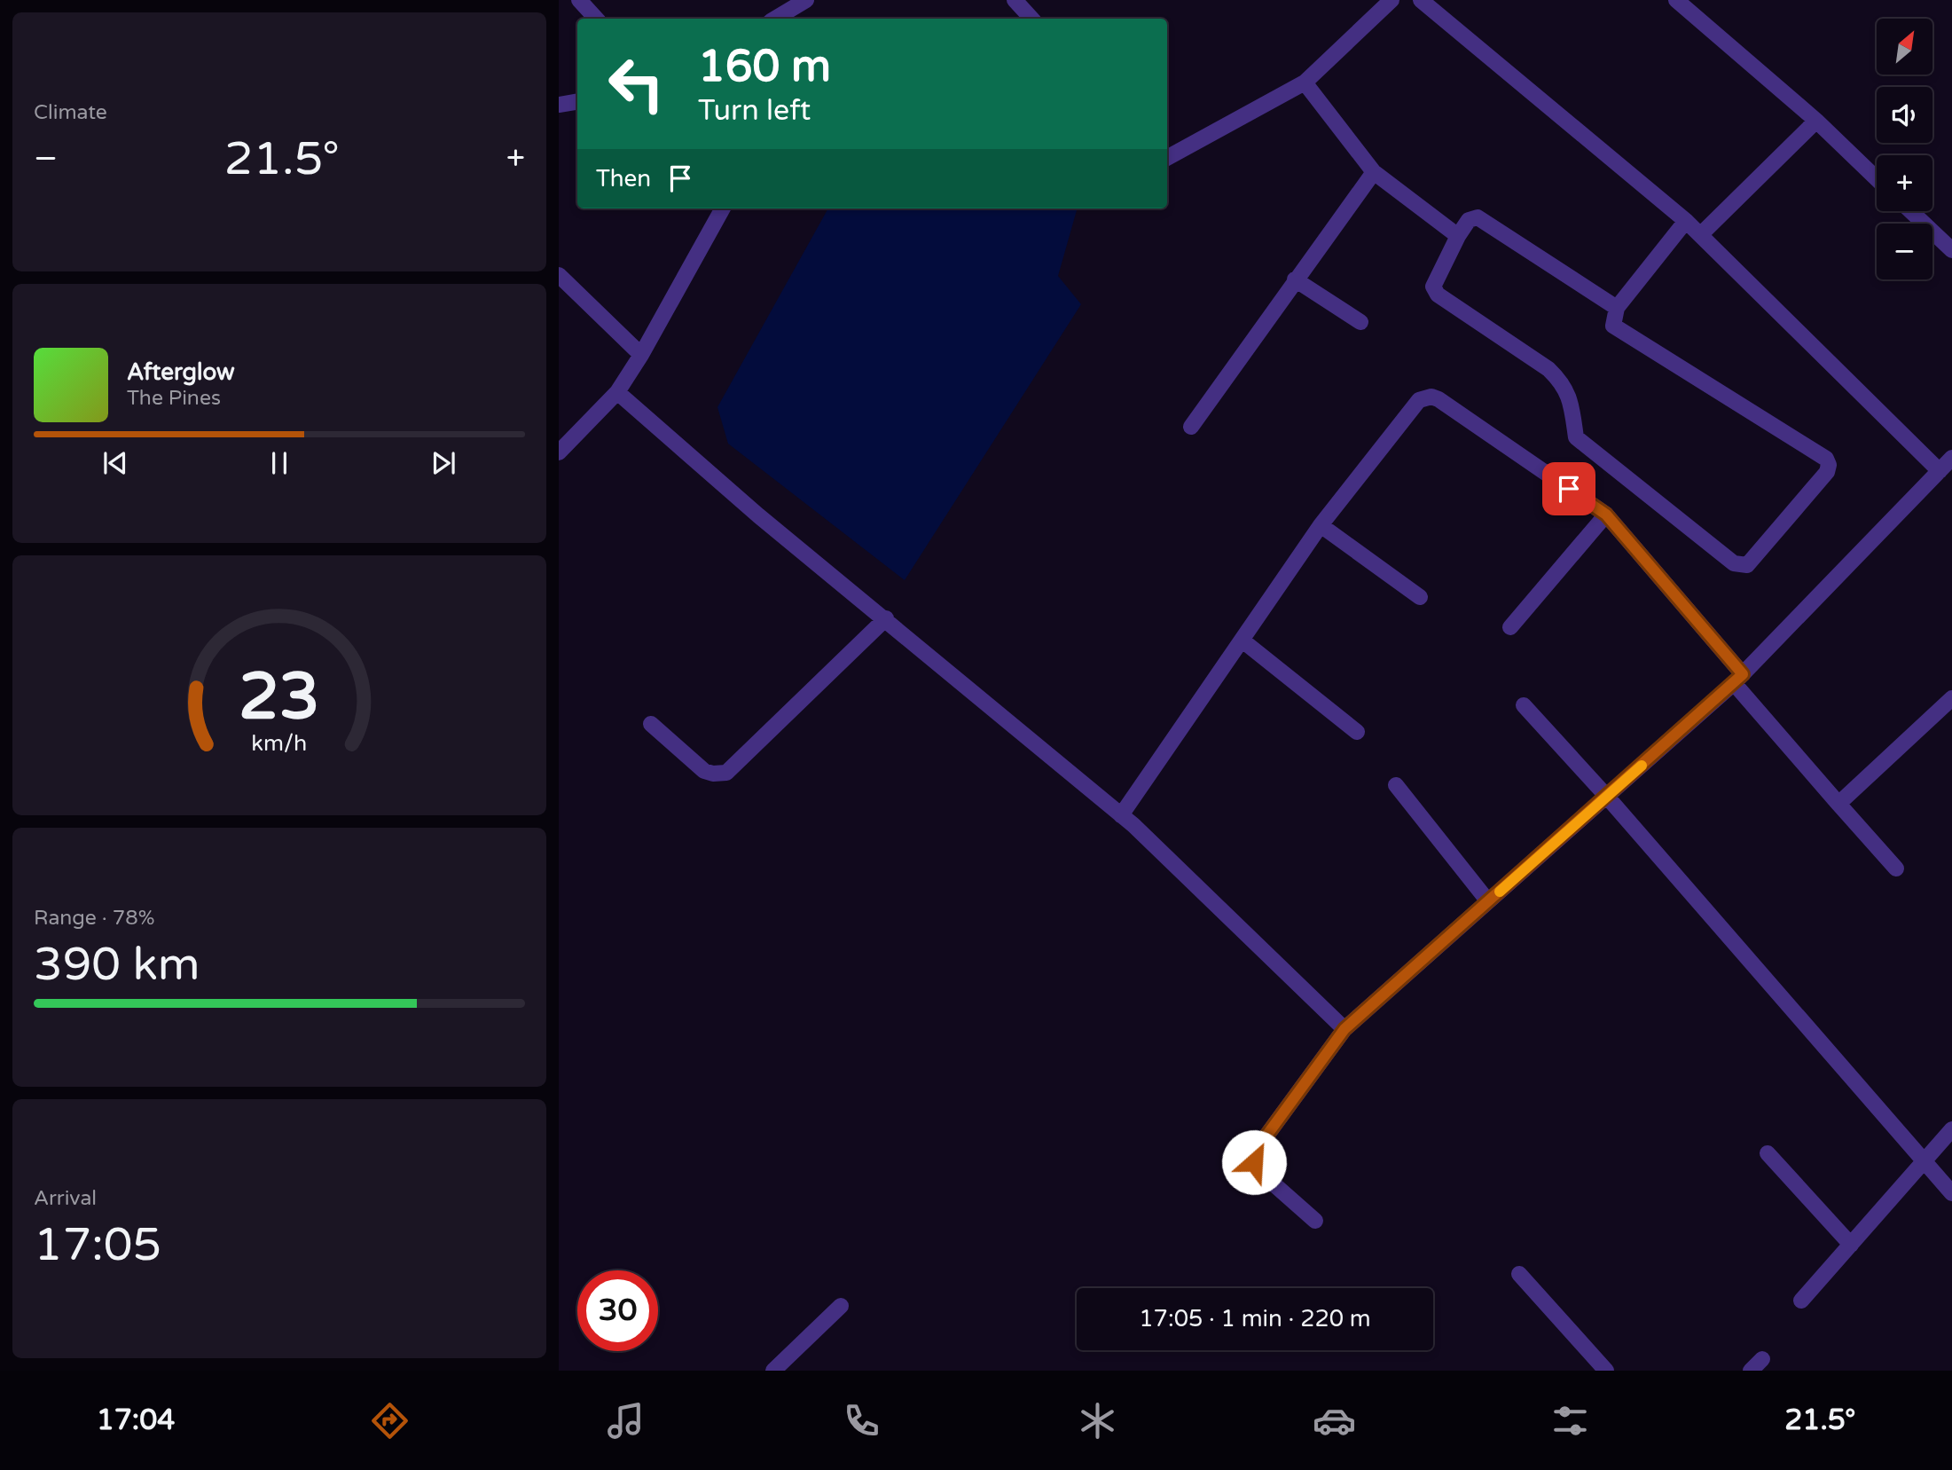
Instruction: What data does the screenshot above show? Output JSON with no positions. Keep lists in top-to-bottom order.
{
  "north": "top right",
  "page": {
    "tile": [
      "Climate",
      ["Range · 78%", "390 km"],
      ["Arrival", "17:05"]
    ],
    "map_buttons": ["+", "−"],
    "turn": ["160 m", "Turn left"],
    "heat": ["−", "21.5°", "+"],
    "then": "Then",
    "song": ["Afterglow", "The Pines"],
    "limit": "30",
    "trip": "17:05 · 1 min · 220 m",
    "tabs": ["17:04", "21.5°"],
    "gauge": ["23", "km/h"]
  }
}
